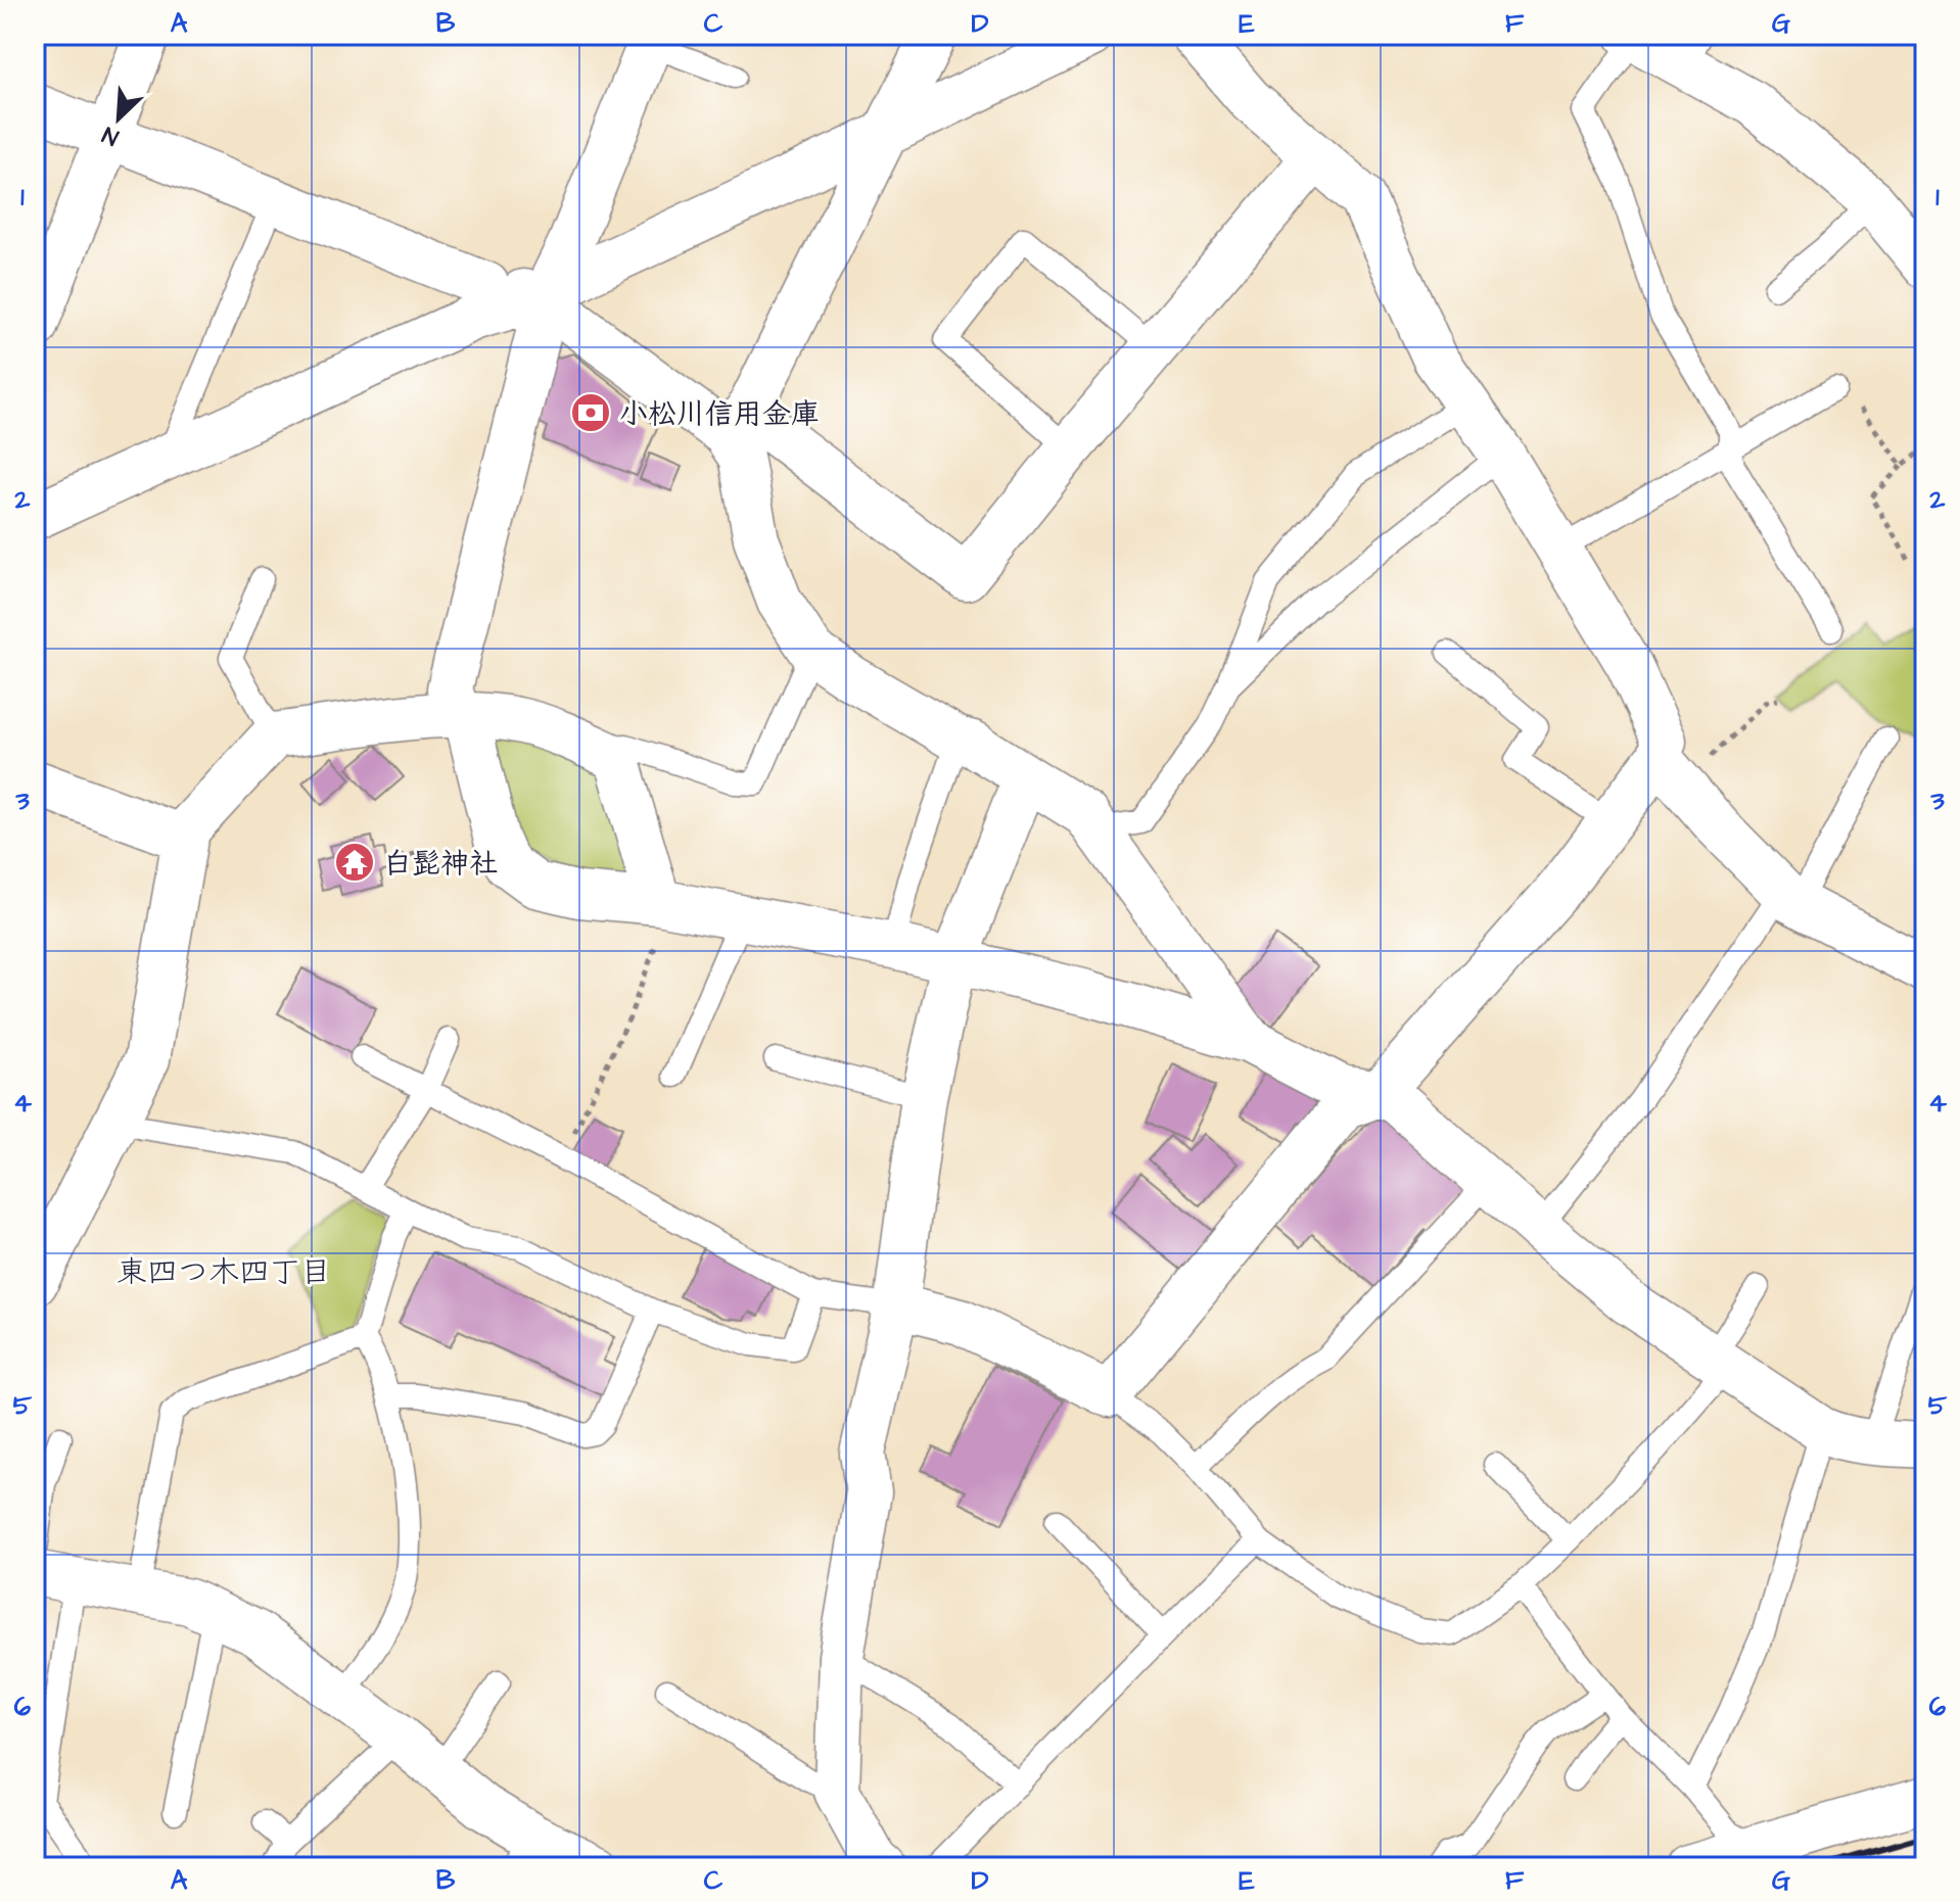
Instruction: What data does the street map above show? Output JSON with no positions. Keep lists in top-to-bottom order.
{
  "districts": ["東四つ木四丁目"],
  "places": {
    "bank": ["小松川信用金庫"],
    "temple": ["白髭神社"]
  },
  "north": "bottom left",
  "grid": {
    "columns": [
      "A",
      "B",
      "C",
      "D",
      "E",
      "F",
      "G"
    ],
    "rows": [
      "1",
      "2",
      "3",
      "4",
      "5",
      "6"
    ]
  }
}
